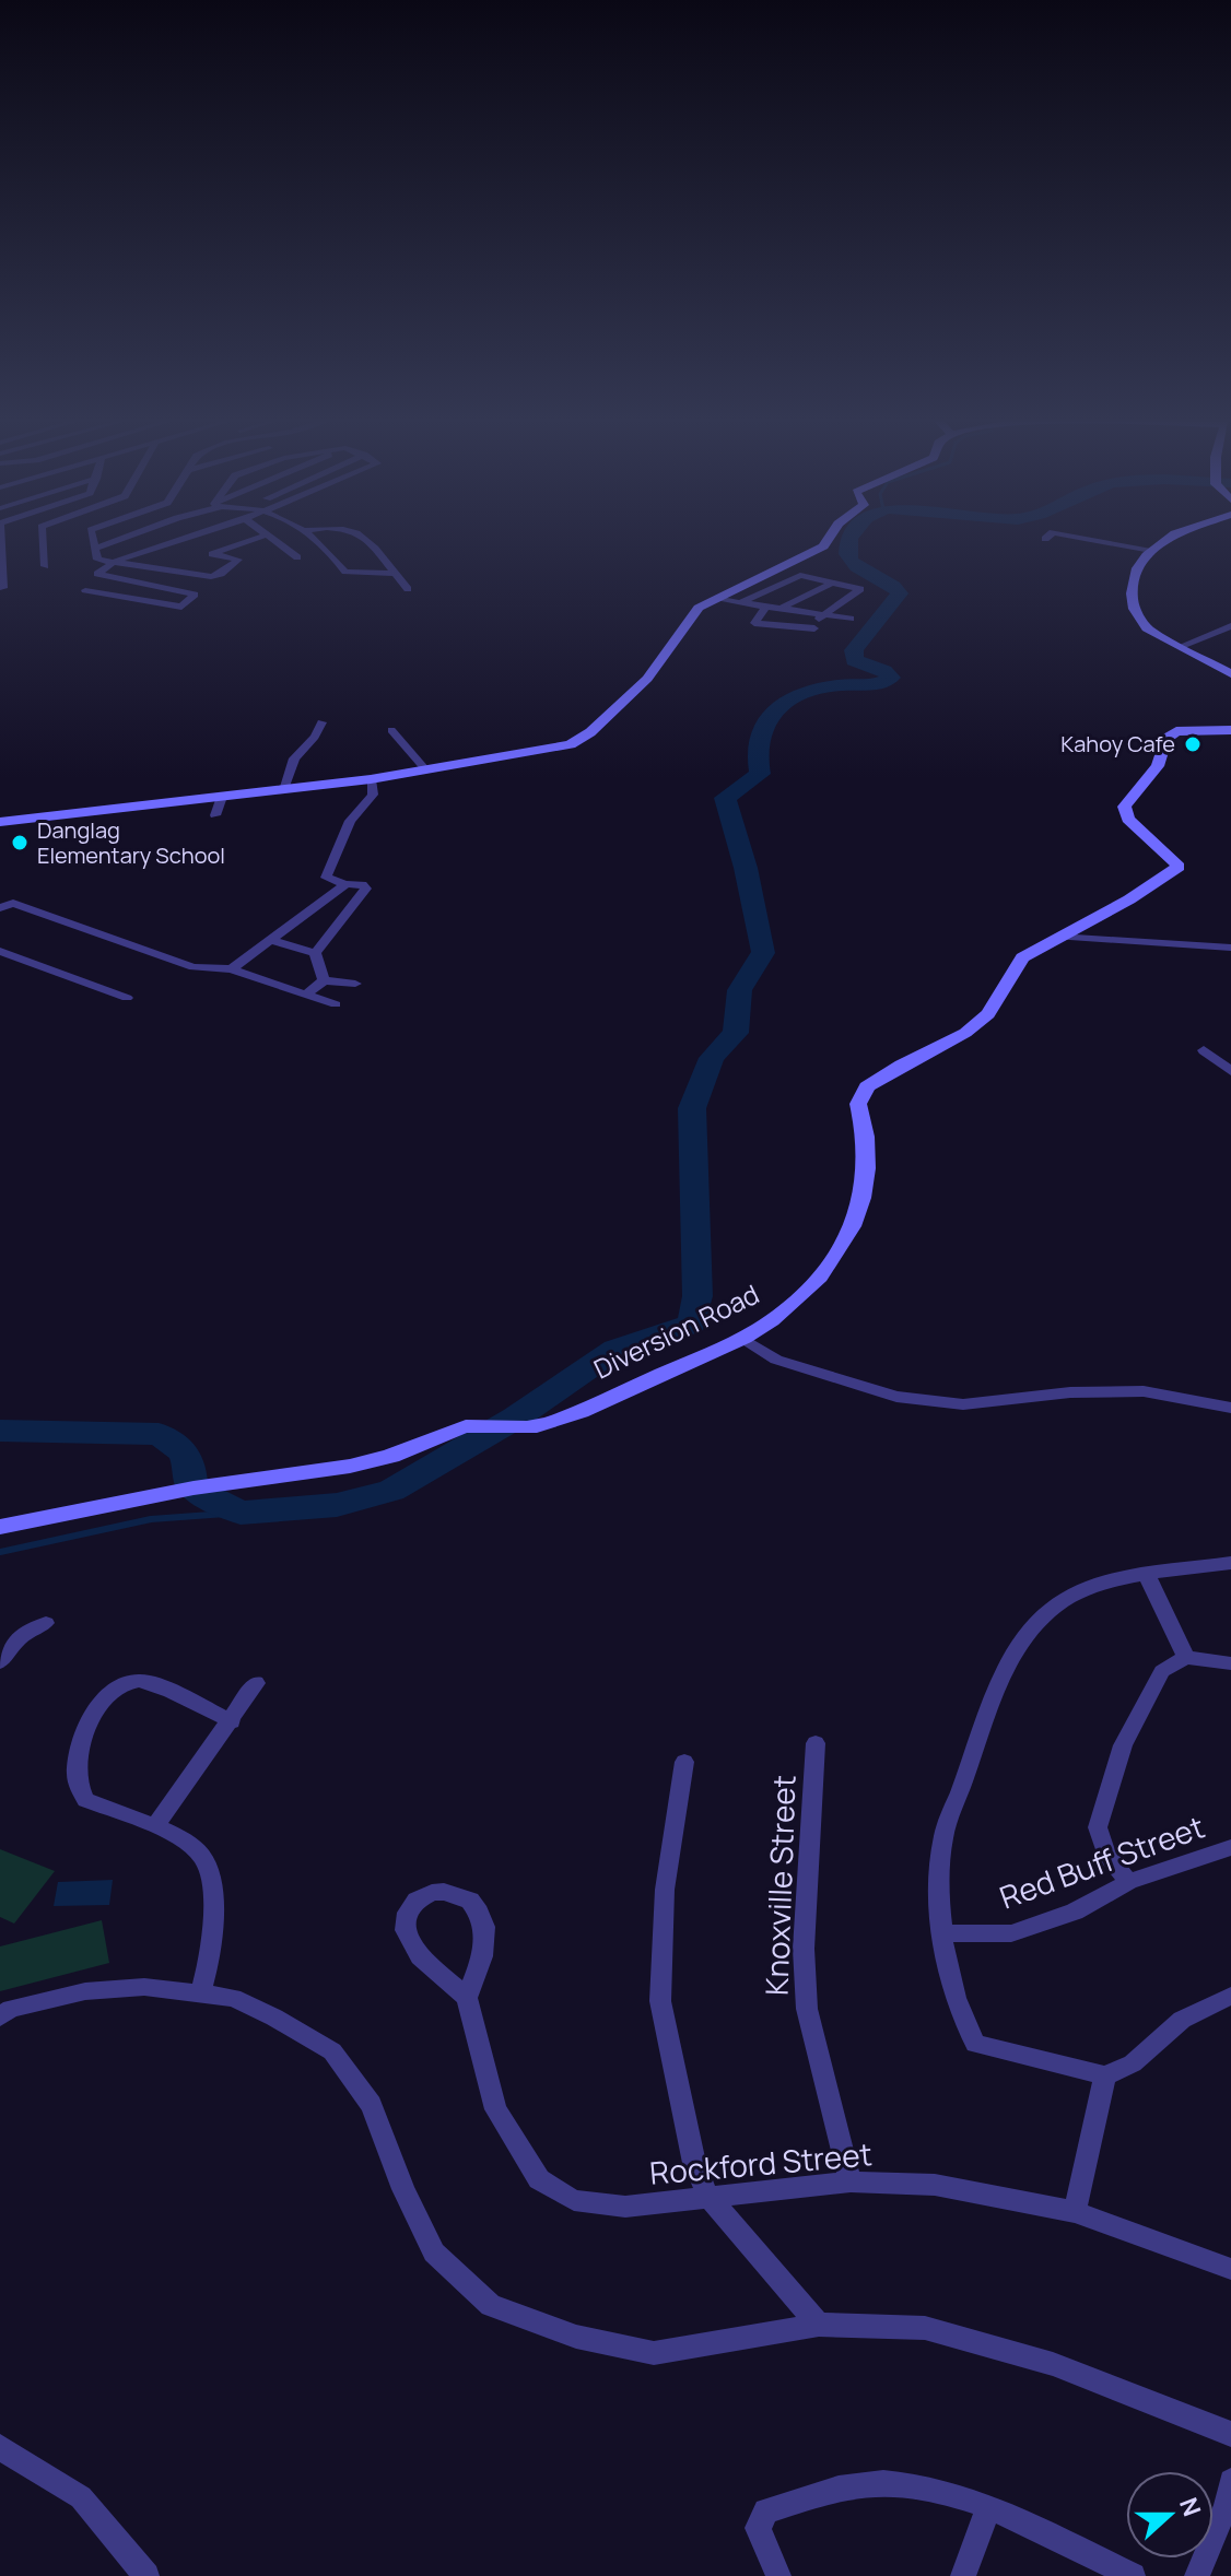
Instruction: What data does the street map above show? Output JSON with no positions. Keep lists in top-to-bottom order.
{
  "streets": {
    "street": [
      "Diversion Road",
      "Red Buff Street",
      "Knoxville Street",
      "Rockford Street"
    ]
  },
  "crossings": [
    ["Knoxville Street", "Rockford Street"]
  ],
  "places": ["Kahoy Cafe", "Danglag Elementary School"],
  "north": "right"
}
